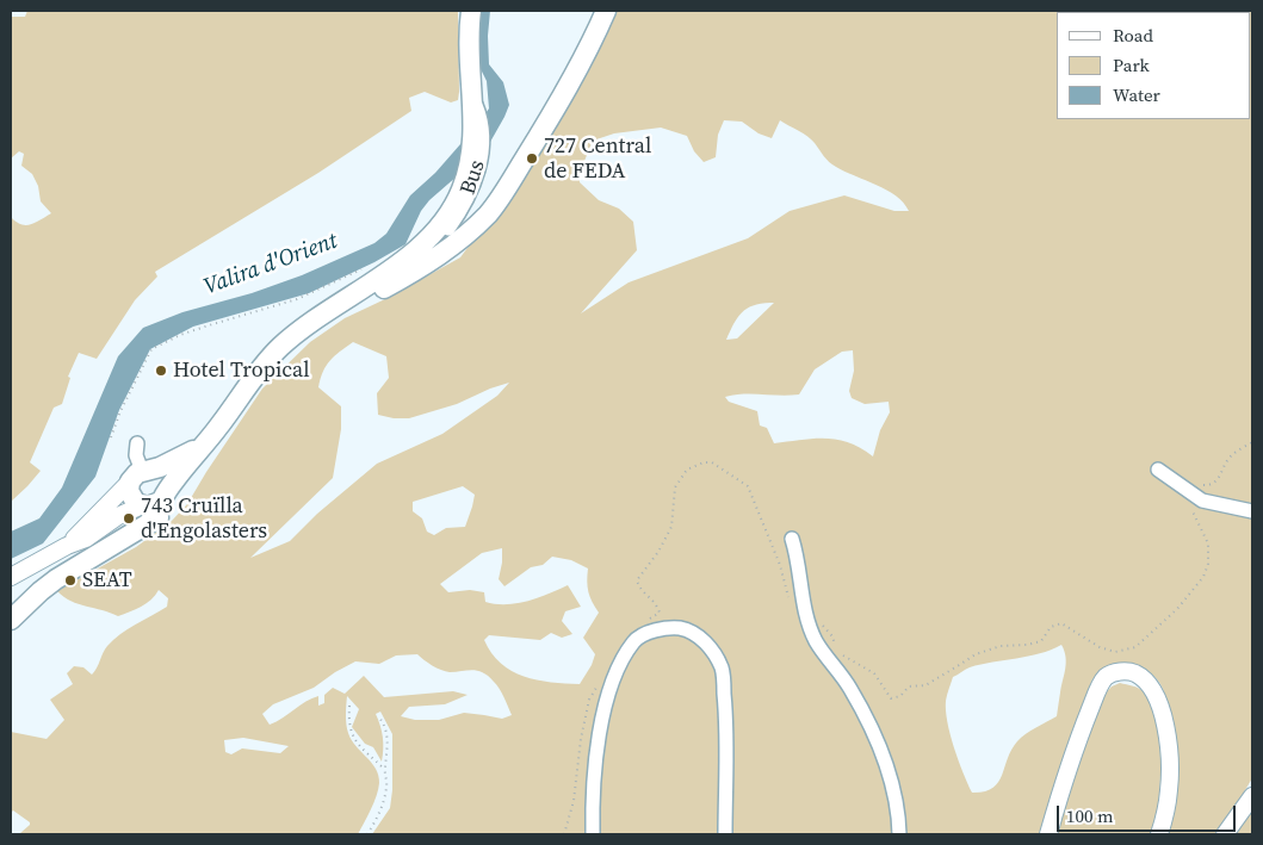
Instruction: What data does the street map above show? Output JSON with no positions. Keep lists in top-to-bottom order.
{
  "water": ["Valira d'Orient"],
  "places": [
    "727 Central de FEDA",
    "Hotel Tropical",
    "743 Cruïlla d'Engolasters",
    "SEAT"
  ],
  "legend": ["Road", "Park", "Water"],
  "scale_bar": "100 m"
}
